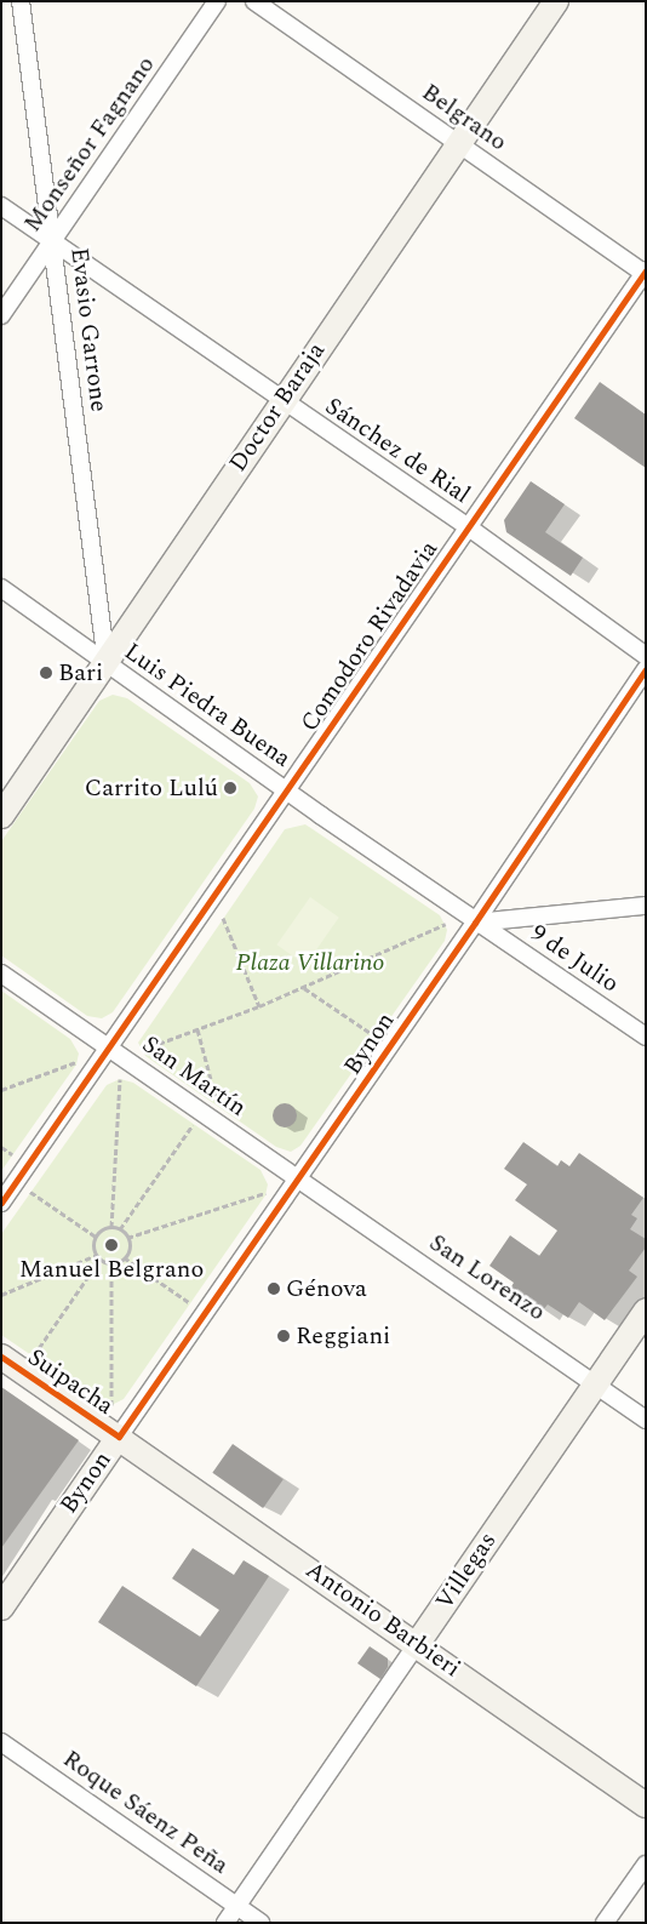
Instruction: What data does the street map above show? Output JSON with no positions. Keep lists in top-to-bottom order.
{
  "streets": {
    "street": [
      "Belgrano",
      "Monseñor Fagnano",
      "Evasio Garrone",
      "Doctor Baraja",
      "Sánchez de Rial",
      "Comodoro Rivadavia",
      "Luis Piedra Buena",
      "9 de Julio",
      "Bynon",
      "San Martín",
      "San Lorenzo",
      "Suipacha",
      "Villegas",
      "Antonio Barbieri",
      "Roque Sáenz Peña"
    ]
  },
  "crossings": [
    ["Belgrano", "Doctor Baraja"],
    ["Belgrano", "Comodoro Rivadavia"],
    ["Monseñor Fagnano", "Evasio Garrone"],
    ["Monseñor Fagnano", "Sánchez de Rial"],
    ["Evasio Garrone", "Doctor Baraja"],
    ["Evasio Garrone", "Sánchez de Rial"],
    ["Evasio Garrone", "Luis Piedra Buena"],
    ["Doctor Baraja", "Sánchez de Rial"],
    ["Doctor Baraja", "Luis Piedra Buena"],
    ["Sánchez de Rial", "Comodoro Rivadavia"],
    ["Comodoro Rivadavia", "Luis Piedra Buena"],
    ["Comodoro Rivadavia", "San Martín"],
    ["Luis Piedra Buena", "9 de Julio"],
    ["Luis Piedra Buena", "Bynon"],
    ["9 de Julio", "Bynon"],
    ["Bynon", "San Martín"],
    ["Bynon", "San Lorenzo"],
    ["Bynon", "Suipacha"],
    ["Bynon", "Antonio Barbieri"],
    ["San Martín", "San Lorenzo"],
    ["San Lorenzo", "Villegas"],
    ["Suipacha", "Antonio Barbieri"],
    ["Villegas", "Antonio Barbieri"],
    ["Villegas", "Roque Sáenz Peña"]
  ],
  "parks": ["Plaza Villarino"],
  "places": [
    "Bari",
    "Carrito Lulú",
    "Manuel Belgrano",
    "Génova",
    "Reggiani"
  ]
}
